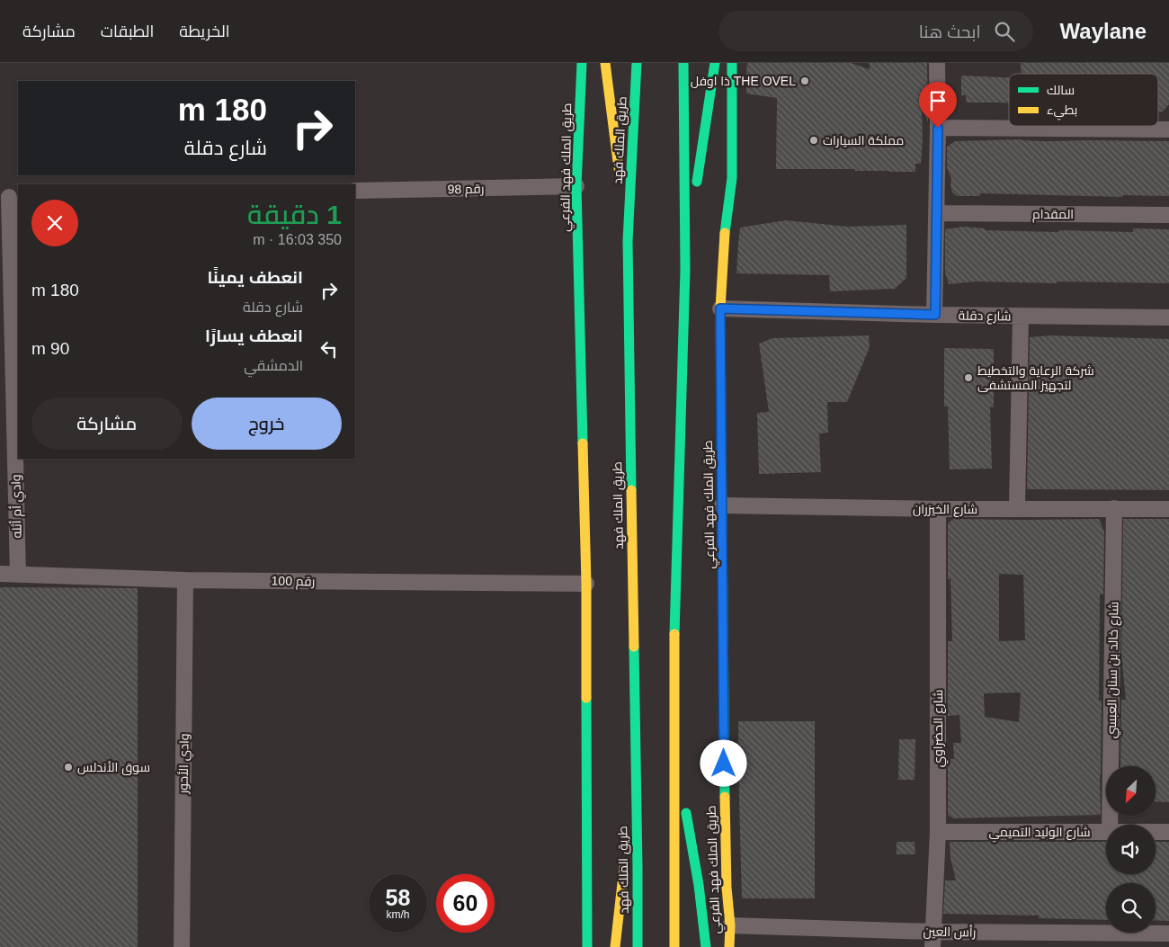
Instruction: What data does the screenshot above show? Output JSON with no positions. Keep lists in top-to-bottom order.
{
  "streets": {
    "main road": ["طريق الملك فهد", "طريق الملك فهد الفرعي"],
    "street": [
      "رقم 98",
      "المقدام",
      "شارع دقلة",
      "وادي أم أثله",
      "شارع الخيزران",
      "رقم 100",
      "شارع خالد بن سنان العبسي",
      "شارع الحضراوي",
      "وادي الأحور",
      "شارع الوليد التميمي",
      "رأس العين"
    ]
  },
  "crossings": [
    ["طريق الملك فهد الفرعي", "رقم 98"],
    ["طريق الملك فهد الفرعي", "شارع دقلة"],
    ["طريق الملك فهد الفرعي", "شارع الخيزران"],
    ["طريق الملك فهد الفرعي", "رقم 100"],
    ["طريق الملك فهد الفرعي", "رأس العين"],
    ["وادي أم أثله", "رقم 100"],
    ["شارع الخيزران", "شارع خالد بن سنان العبسي"],
    ["شارع الخيزران", "شارع الحضراوي"],
    ["رقم 100", "وادي الأحور"],
    ["شارع الحضراوي", "شارع الوليد التميمي"],
    ["شارع الحضراوي", "رأس العين"]
  ],
  "places": [
    "ذا اوفل THE OVEL",
    "مملكة السيارات",
    "شركة الرعاية والتخطيط لتجهيز المستشفى",
    "سوق الأندلس"
  ],
  "legend": ["سالك", "بطيء"],
  "north": "bottom left",
  "page": {
    "header": "Waylane",
    "search": "ابحث هنا",
    "nav": ["الخريطة", "الطبقات", "مشاركة"],
    "turn": ["180 m", "شارع دقلة"],
    "heading": ["1 دقيقة", "350 m · 16:03"],
    "list": [
      {
        "name": "انعطف يمينًا",
        "note": "شارع دقلة",
        "value": "180 m"
      },
      {
        "name": "انعطف يسارًا",
        "note": "الدمشقي",
        "value": "90 m"
      }
    ],
    "buttons": ["خروج", "مشاركة"],
    "speed": "58 km/h",
    "limit": "60"
  }
}
